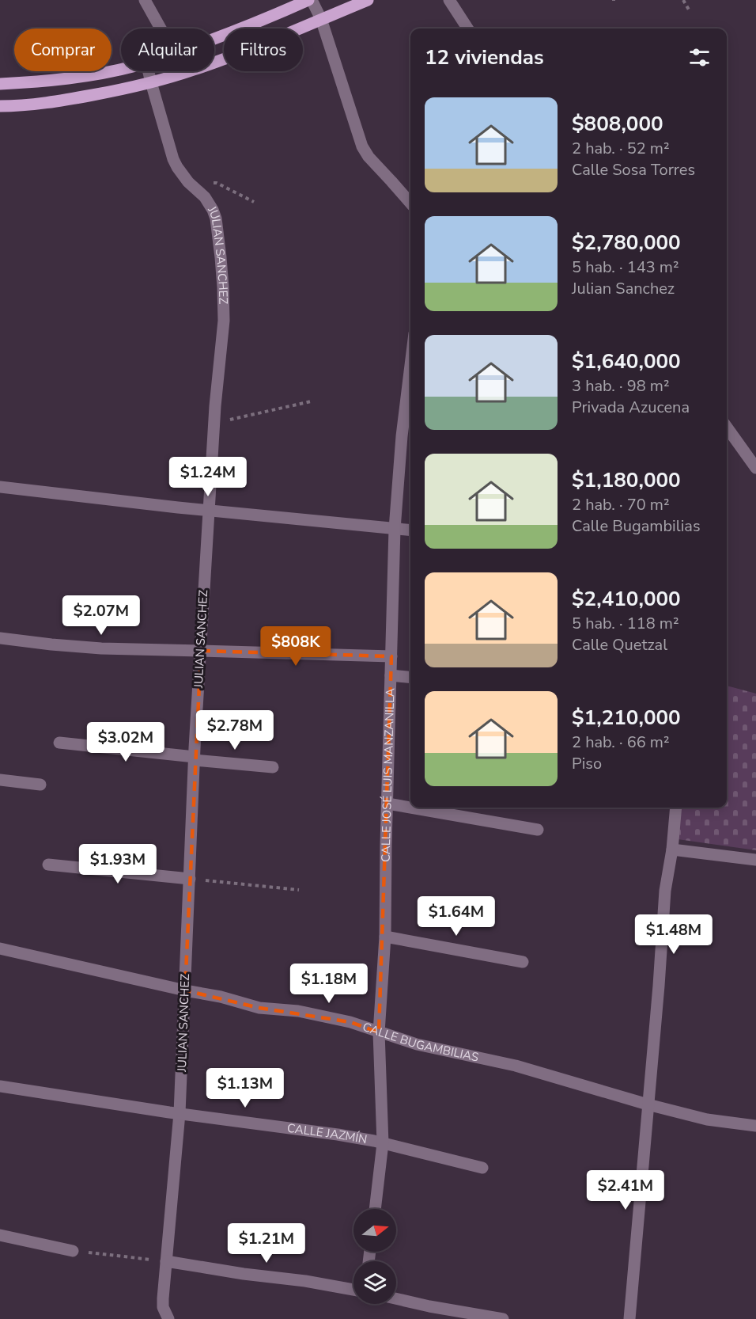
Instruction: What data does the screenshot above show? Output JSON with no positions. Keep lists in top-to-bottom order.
{
  "streets": {
    "street": [
      "JULIAN SANCHEZ",
      "CALLE JOSÉ LUIS MANZANILLA",
      "CALLE BUGAMBILIAS",
      "CALLE JAZMÍN"
    ]
  },
  "crossings": [
    ["JULIAN SANCHEZ", "CALLE BUGAMBILIAS"],
    ["JULIAN SANCHEZ", "CALLE JAZMÍN"],
    ["CALLE JOSÉ LUIS MANZANILLA", "CALLE BUGAMBILIAS"],
    ["CALLE JOSÉ LUIS MANZANILLA", "CALLE JAZMÍN"]
  ],
  "north": "right",
  "page": {
    "chip": ["Comprar", "Alquilar", "Filtros"],
    "heading": "12 viviendas",
    "list": [
      {
        "name": "$808,000",
        "note": "2 hab. · 52 m² · Calle Sosa Torres"
      },
      {
        "name": "$2,780,000",
        "note": "5 hab. · 143 m² · Julian Sanchez"
      },
      {
        "name": "$1,640,000",
        "note": "3 hab. · 98 m² · Privada Azucena"
      },
      {
        "name": "$1,180,000",
        "note": "2 hab. · 70 m² · Calle Bugambilias"
      },
      {
        "name": "$2,410,000",
        "note": "5 hab. · 118 m² · Calle Quetzal"
      },
      {
        "name": "$1,210,000",
        "note": "2 hab. · 66 m² · Piso"
      }
    ],
    "price": [
      "$1.24M",
      "$2.07M",
      "$808K",
      "$2.78M",
      "$3.02M",
      "$1.93M",
      "$1.64M",
      "$1.48M",
      "$1.18M",
      "$1.13M",
      "$2.41M",
      "$1.21M"
    ]
  }
}
